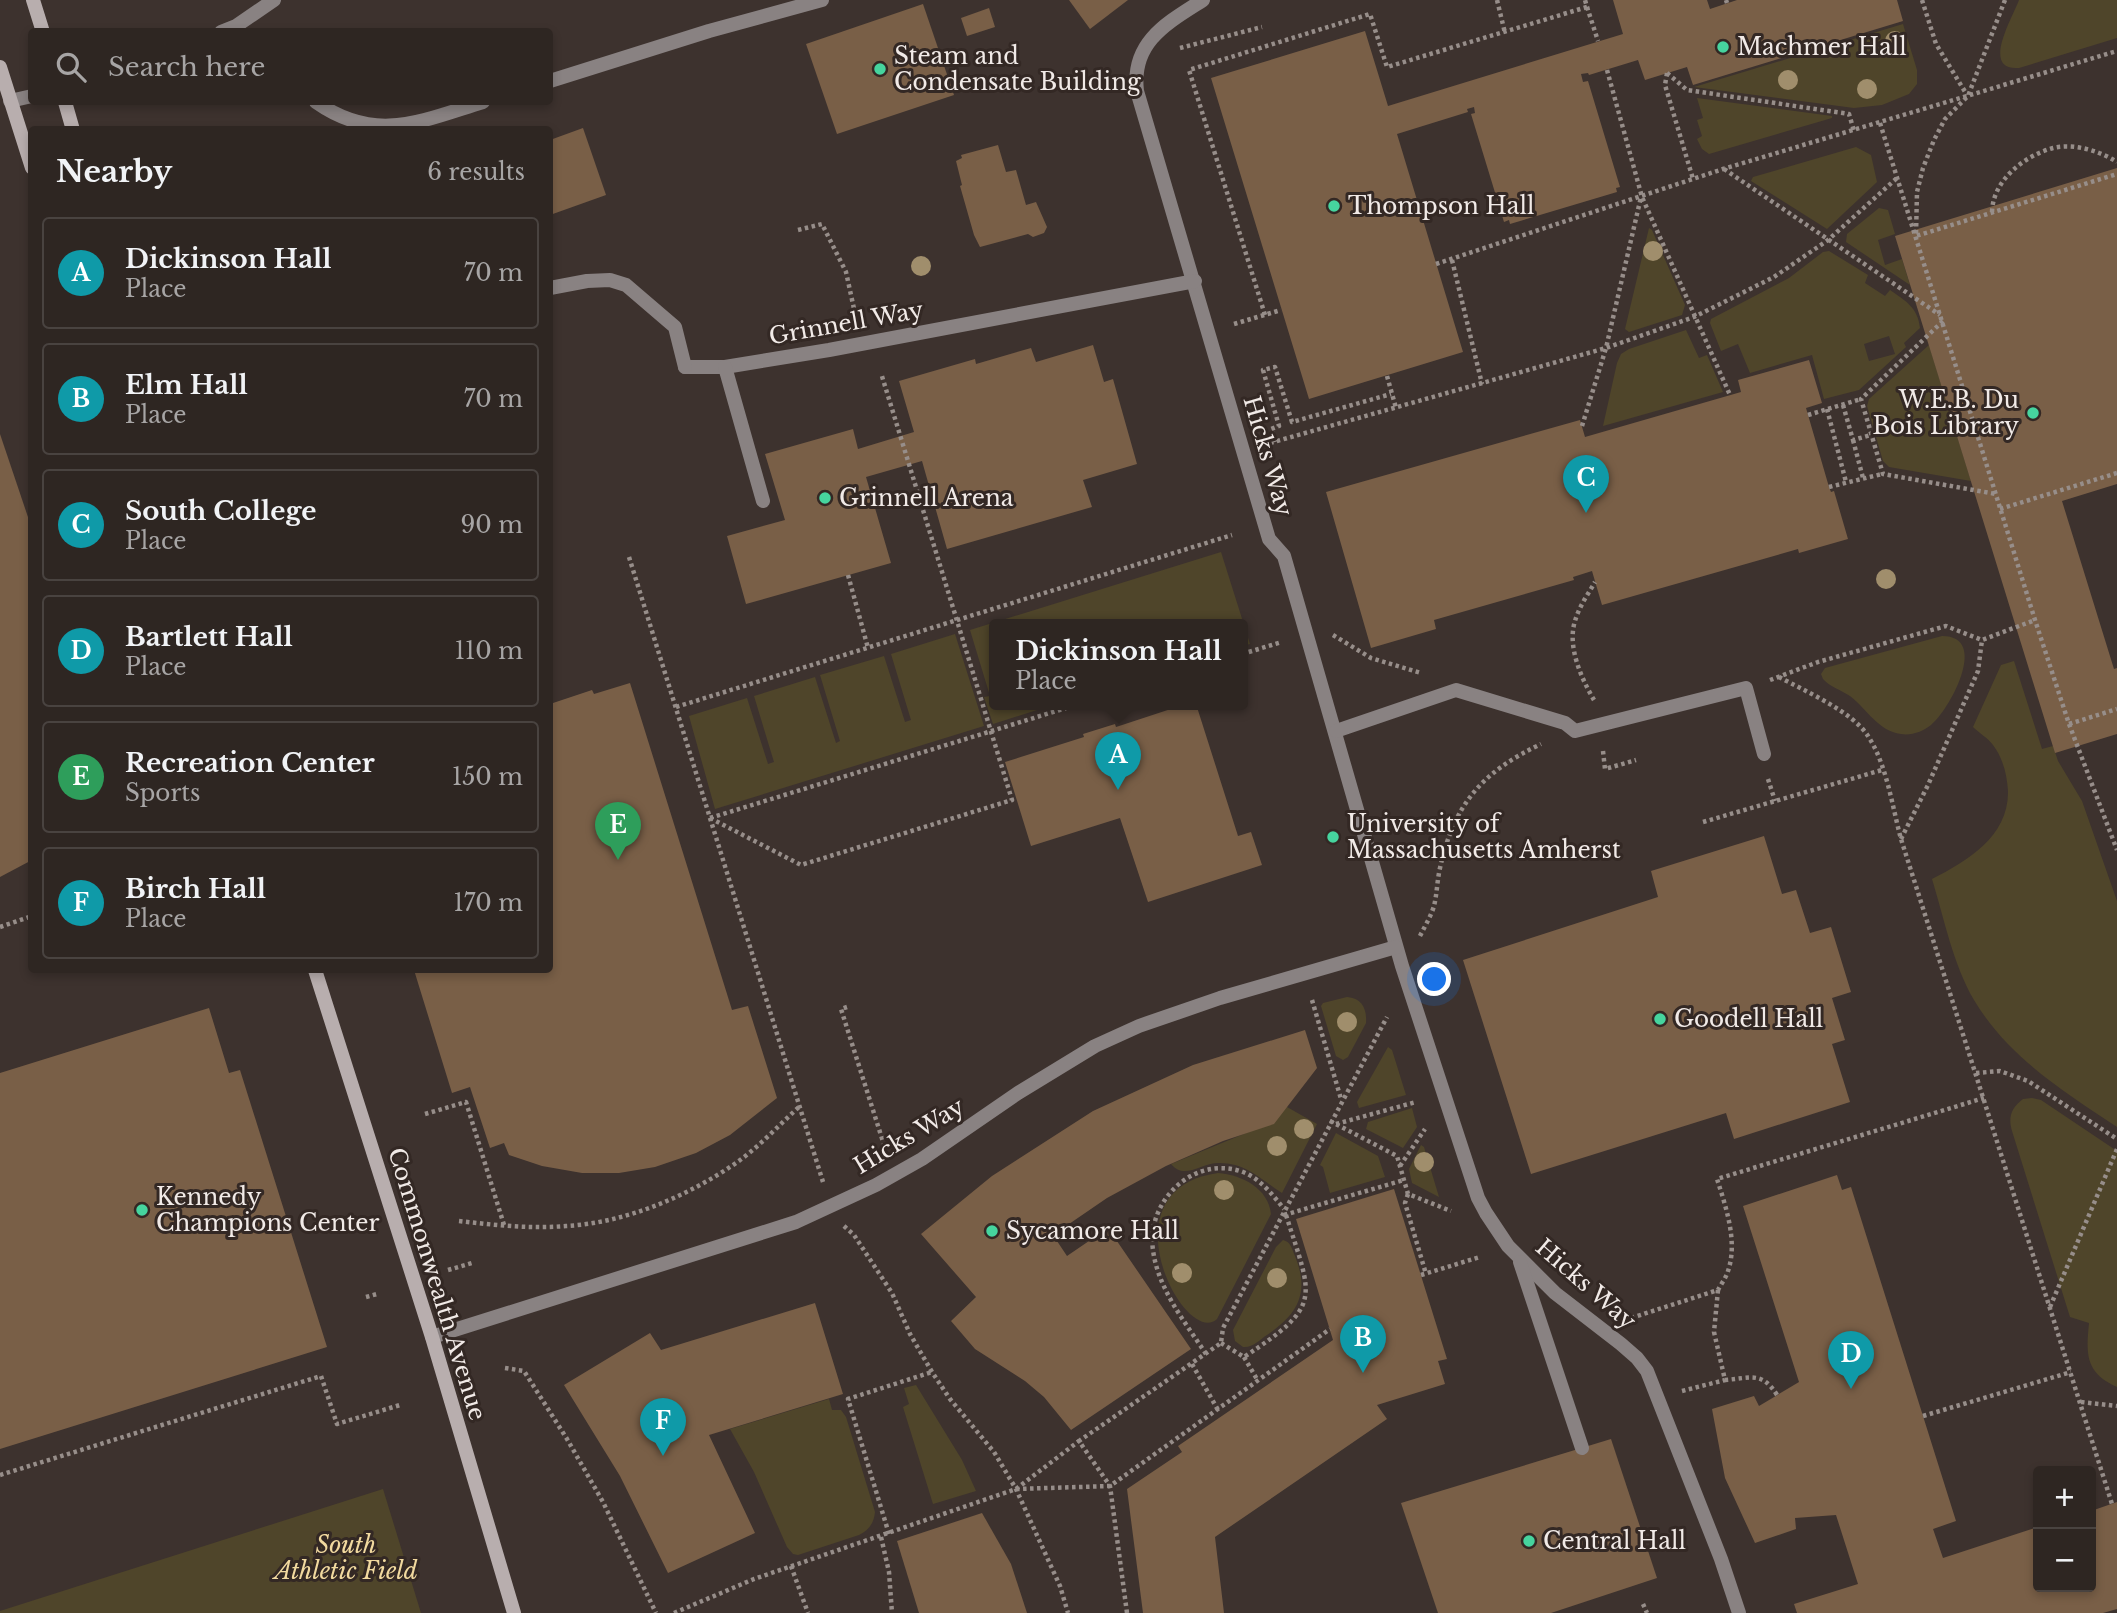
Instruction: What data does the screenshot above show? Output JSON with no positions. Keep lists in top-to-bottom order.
{
  "streets": {
    "main road": ["Commonwealth Avenue"],
    "street": ["Grinnell Way", "Hicks Way"]
  },
  "crossings": [
    ["Grinnell Way", "Hicks Way"],
    ["Hicks Way", "Commonwealth Avenue"]
  ],
  "parks": ["South Athletic Field"],
  "places": [
    "Machmer Hall",
    "Steam and Condensate Building",
    "Thompson Hall",
    "W.E.B. Du Bois Library",
    "Grinnell Arena",
    "University of Massachusetts Amherst",
    "Goodell Hall",
    "Kennedy Champions Center",
    "Sycamore Hall",
    "Central Hall"
  ],
  "page": {
    "search": "Search here",
    "heading": ["Nearby", "6 results"],
    "list": [
      {
        "mark": "A",
        "name": "Dickinson Hall",
        "note": "Place",
        "value": "70 m"
      },
      {
        "mark": "B",
        "name": "Elm Hall",
        "note": "Place",
        "value": "70 m"
      },
      {
        "mark": "C",
        "name": "South College",
        "note": "Place",
        "value": "90 m"
      },
      {
        "mark": "D",
        "name": "Bartlett Hall",
        "note": "Place",
        "value": "110 m"
      },
      {
        "mark": "E",
        "name": "Recreation Center",
        "note": "Sports",
        "value": "150 m"
      },
      {
        "mark": "F",
        "name": "Birch Hall",
        "note": "Place",
        "value": "170 m"
      }
    ],
    "pins": [
      "C",
      "A",
      "E",
      "B",
      "D",
      "F"
    ],
    "popup": ["Dickinson Hall", "Place"],
    "map_buttons": ["+", "−"]
  }
}
